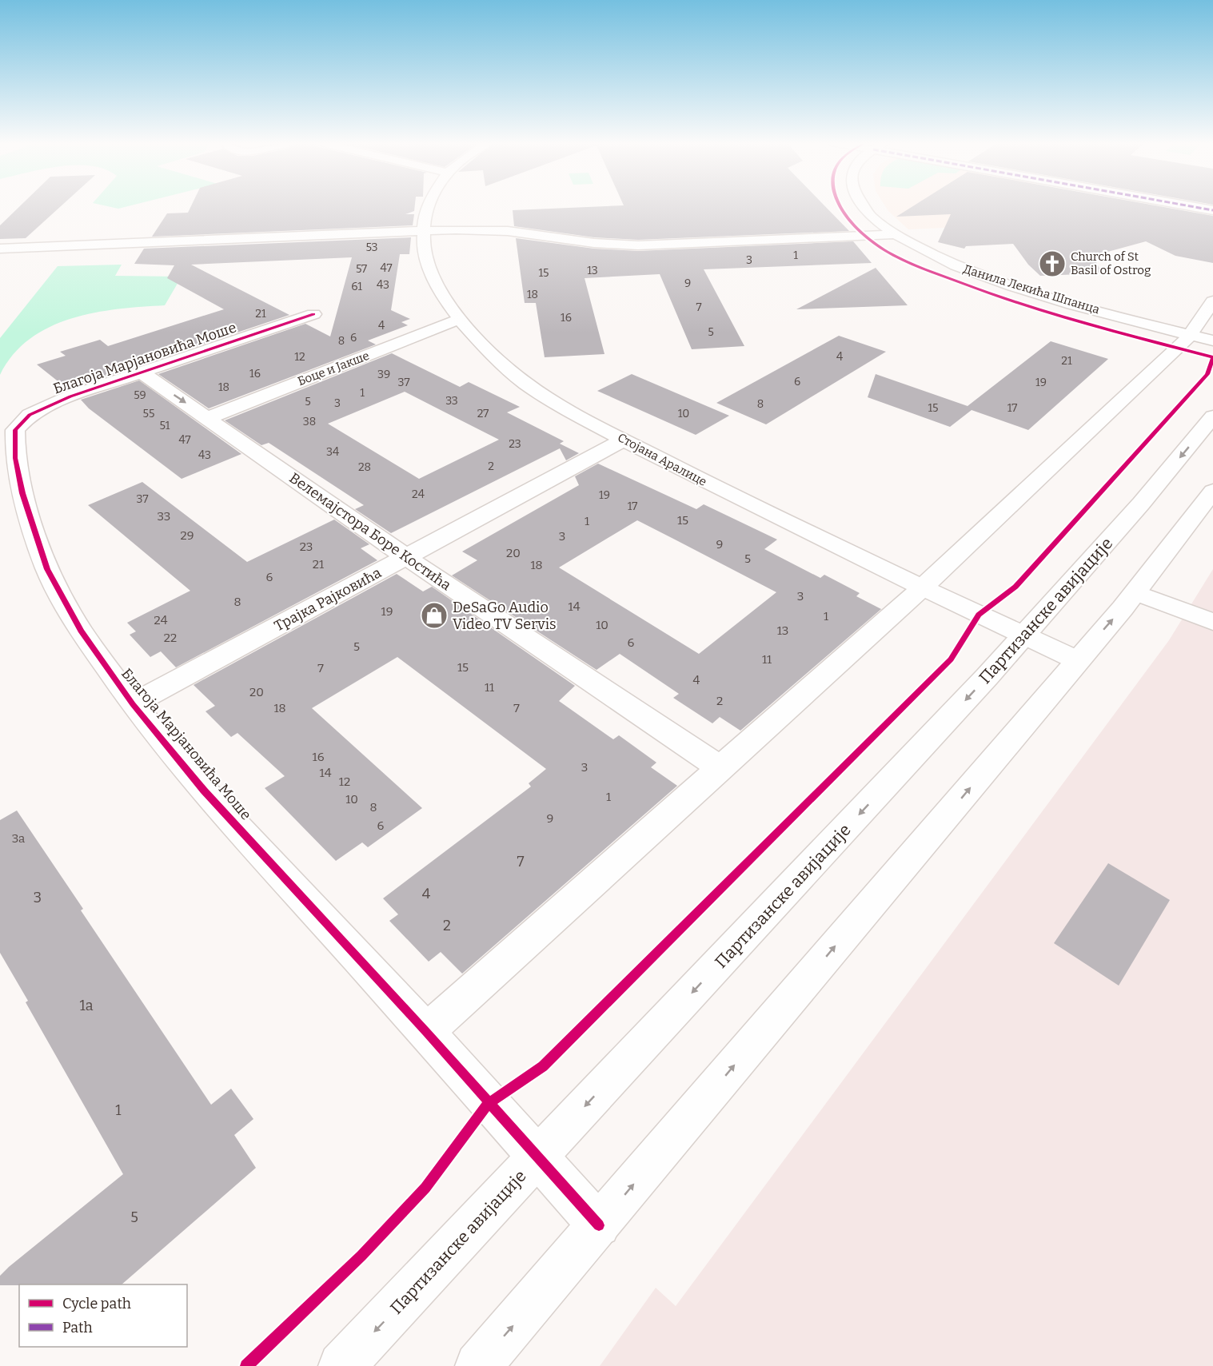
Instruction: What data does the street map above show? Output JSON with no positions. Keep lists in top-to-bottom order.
{
  "streets": {
    "street": [
      "Данила Лекића Шпанца",
      "Благоја Марјановића Моше",
      "Боце и Јакше",
      "Стојана Аралице",
      "Велемајстора Боре Костића",
      "Трајка Рајковића",
      "Партизанске авијације"
    ]
  },
  "crossings": [
    ["Благоја Марјановића Моше", "Велемајстора Боре Костића"],
    ["Благоја Марјановића Моше", "Трајка Рајковића"],
    ["Благоја Марјановића Моше", "Партизанске авијације"],
    ["Боце и Јакше", "Стојана Аралице"],
    ["Боце и Јакше", "Велемајстора Боре Костића"],
    ["Стојана Аралице", "Трајка Рајковића"],
    ["Стојана Аралице", "Партизанске авијације"],
    ["Велемајстора Боре Костића", "Трајка Рајковића"]
  ],
  "places": {
    "church": ["Church of St Basil of Ostrog"],
    "shop": ["DeSaGo Audio Video TV Servis"]
  },
  "house_numbers": [
    "53",
    "1",
    "3",
    "47",
    "57",
    "13",
    "15",
    "9",
    "43",
    "61",
    "18",
    "7",
    "21",
    "16",
    "4",
    "5",
    "6",
    "8",
    "12",
    "4",
    "21",
    "16",
    "39",
    "6",
    "37",
    "19",
    "18",
    "1",
    "59",
    "33",
    "5",
    "3",
    "8",
    "15",
    "17",
    "55",
    "27",
    "10",
    "38",
    "51",
    "47",
    "23",
    "34",
    "43",
    "2",
    "28",
    "24",
    "19",
    "37",
    "17",
    "33",
    "15",
    "1",
    "29",
    "3",
    "9",
    "23",
    "20",
    "5",
    "21",
    "18",
    "6",
    "3",
    "8",
    "14",
    "19",
    "1",
    "24",
    "10",
    "13",
    "22",
    "6",
    "5",
    "11",
    "15",
    "7",
    "4",
    "11",
    "20",
    "2",
    "18",
    "7",
    "16",
    "3",
    "14",
    "12",
    "1",
    "10",
    "8",
    "9",
    "6",
    "3a",
    "7",
    "4",
    "3",
    "2",
    "1a",
    "1",
    "5"
  ],
  "legend": ["Cycle path", "Path"]
}
